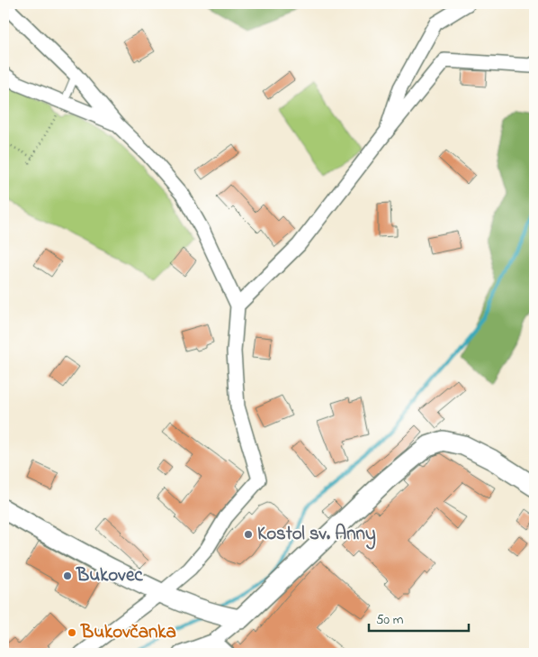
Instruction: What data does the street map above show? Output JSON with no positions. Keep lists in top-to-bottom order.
{
  "places": ["Kostol sv. Anny", "Bukovec", "Bukovčanka"],
  "scale_bar": "50 m"
}
